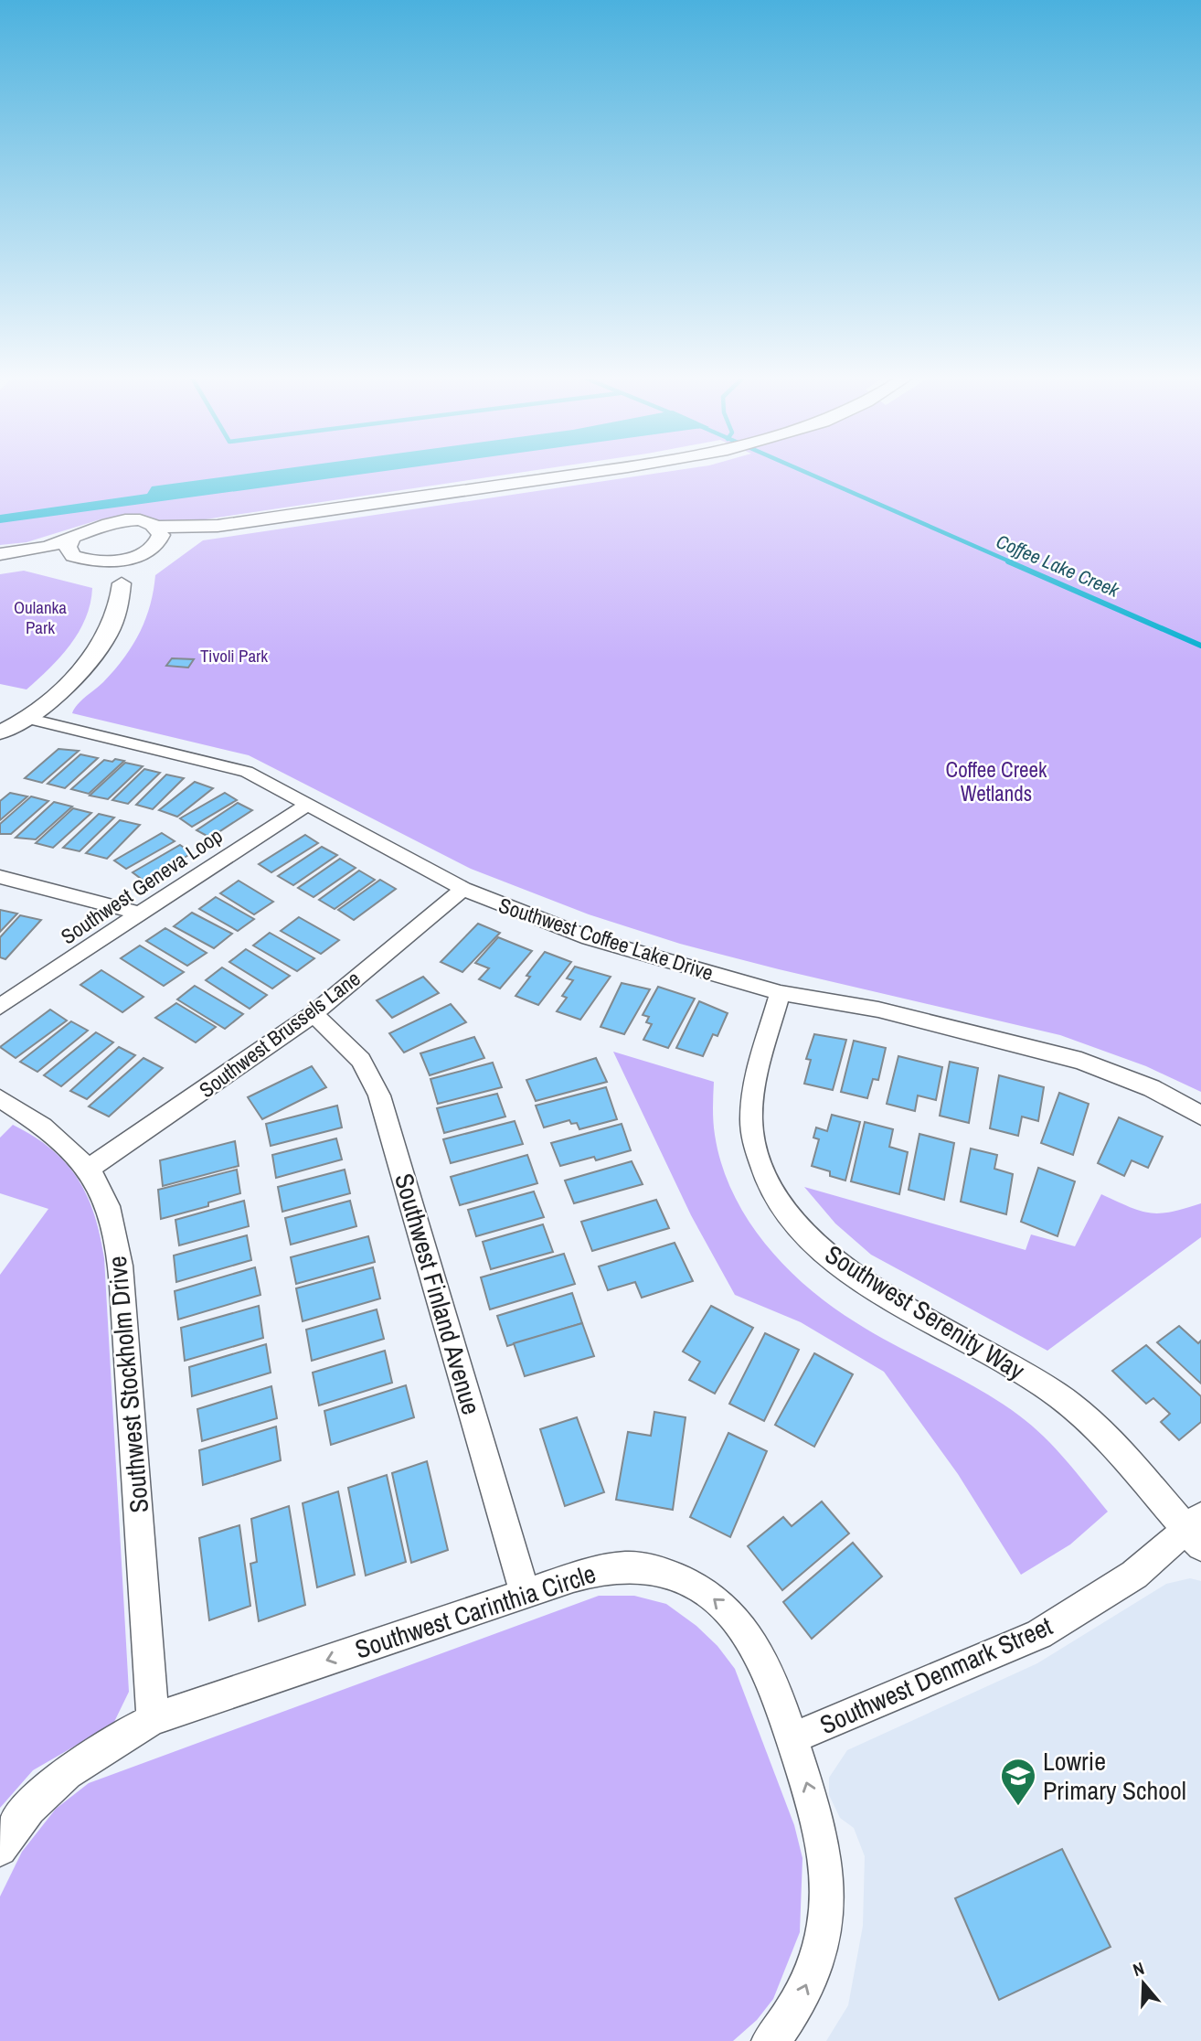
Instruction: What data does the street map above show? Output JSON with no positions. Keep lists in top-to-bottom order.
{
  "streets": {
    "street": [
      "Southwest Geneva Loop",
      "Southwest Coffee Lake Drive",
      "Southwest Brussels Lane",
      "Southwest Finland Avenue",
      "Southwest Serenity Way",
      "Southwest Stockholm Drive",
      "Southwest Carinthia Circle",
      "Southwest Denmark Street"
    ]
  },
  "crossings": [
    ["Southwest Geneva Loop", "Southwest Coffee Lake Drive"],
    ["Southwest Coffee Lake Drive", "Southwest Brussels Lane"],
    ["Southwest Coffee Lake Drive", "Southwest Serenity Way"],
    ["Southwest Brussels Lane", "Southwest Finland Avenue"],
    ["Southwest Brussels Lane", "Southwest Stockholm Drive"],
    ["Southwest Finland Avenue", "Southwest Carinthia Circle"],
    ["Southwest Serenity Way", "Southwest Denmark Street"],
    ["Southwest Stockholm Drive", "Southwest Carinthia Circle"],
    ["Southwest Carinthia Circle", "Southwest Denmark Street"]
  ],
  "water": ["Coffee Lake Creek"],
  "parks": ["Oulanka Park", "Tivoli Park", "Coffee Creek Wetlands"],
  "places": {
    "school or university": ["Lowrie Primary School"]
  },
  "north": "top"
}
